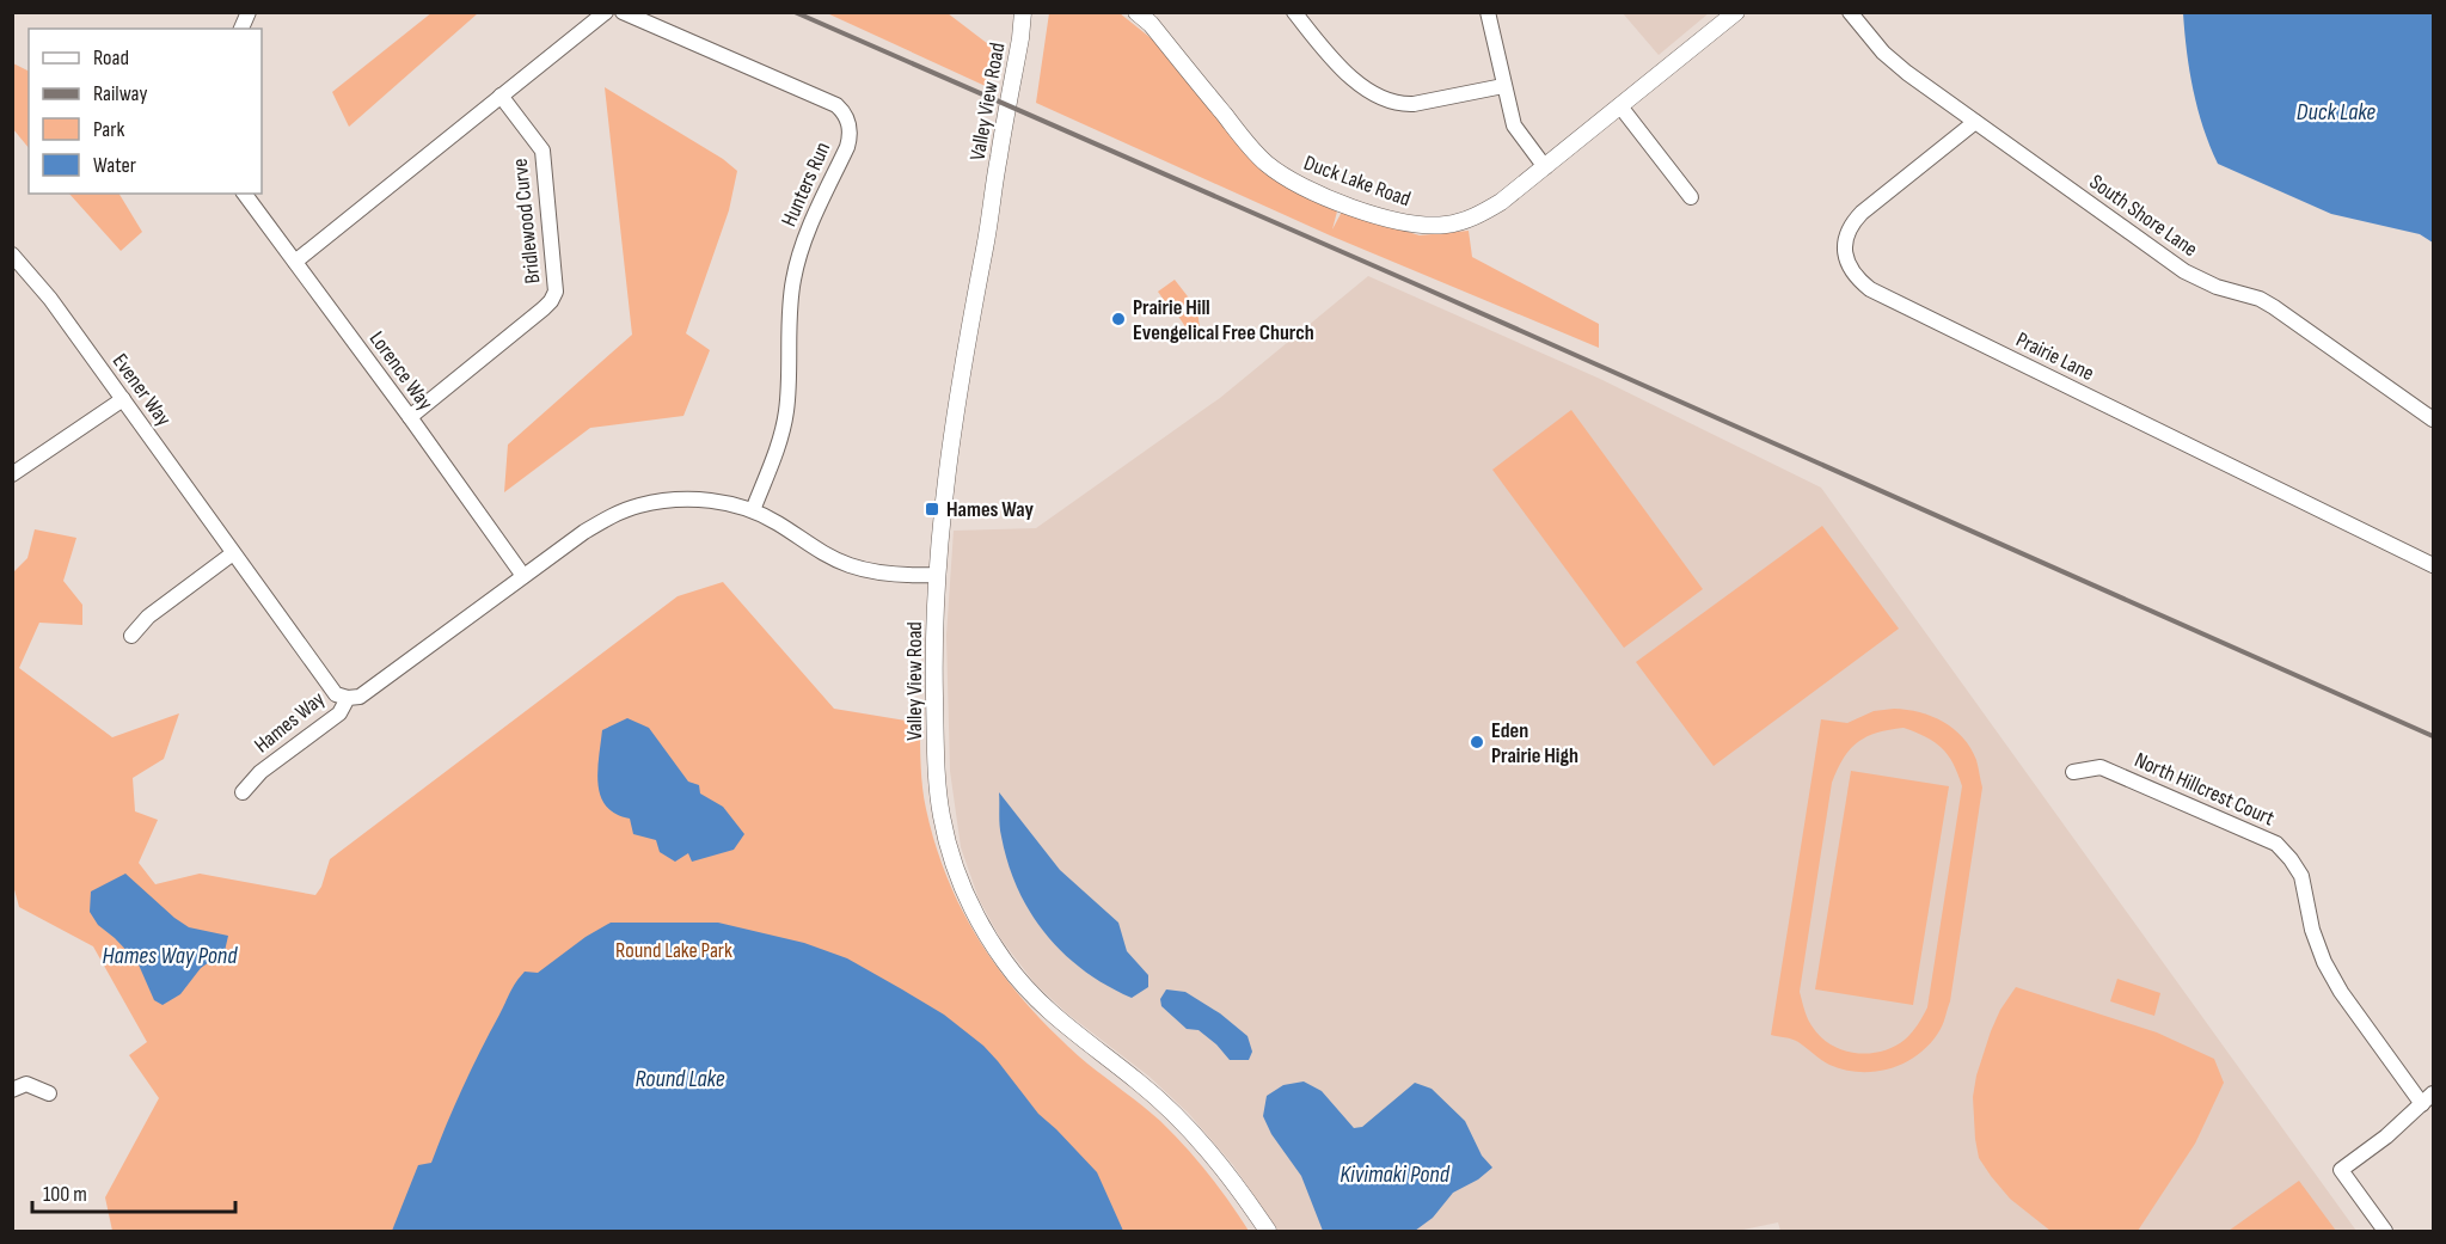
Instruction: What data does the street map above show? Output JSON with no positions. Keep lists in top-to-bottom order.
{
  "streets": {
    "street": [
      "Valley View Road",
      "Duck Lake Road",
      "Hunters Run",
      "South Shore Lane",
      "Bridlewood Curve",
      "Prairie Lane",
      "Lorence Way",
      "Evener Way",
      "Hames Way",
      "North Hillcrest Court"
    ]
  },
  "crossings": [
    ["Valley View Road", "Hames Way"],
    ["Hunters Run", "Hames Way"],
    ["South Shore Lane", "Prairie Lane"],
    ["Bridlewood Curve", "Lorence Way"],
    ["Lorence Way", "Hames Way"],
    ["Evener Way", "Hames Way"]
  ],
  "water": [
    "Duck Lake",
    "Hames Way Pond",
    "Round Lake",
    "Kivimaki Pond"
  ],
  "parks": ["Round Lake Park"],
  "places": {
    "other": ["Prairie Hill Evengelical Free Church", "Eden Prairie High"],
    "transit": ["Hames Way"]
  },
  "legend": [
    "Road",
    "Railway",
    "Park",
    "Water"
  ],
  "scale_bar": "100 m"
}
